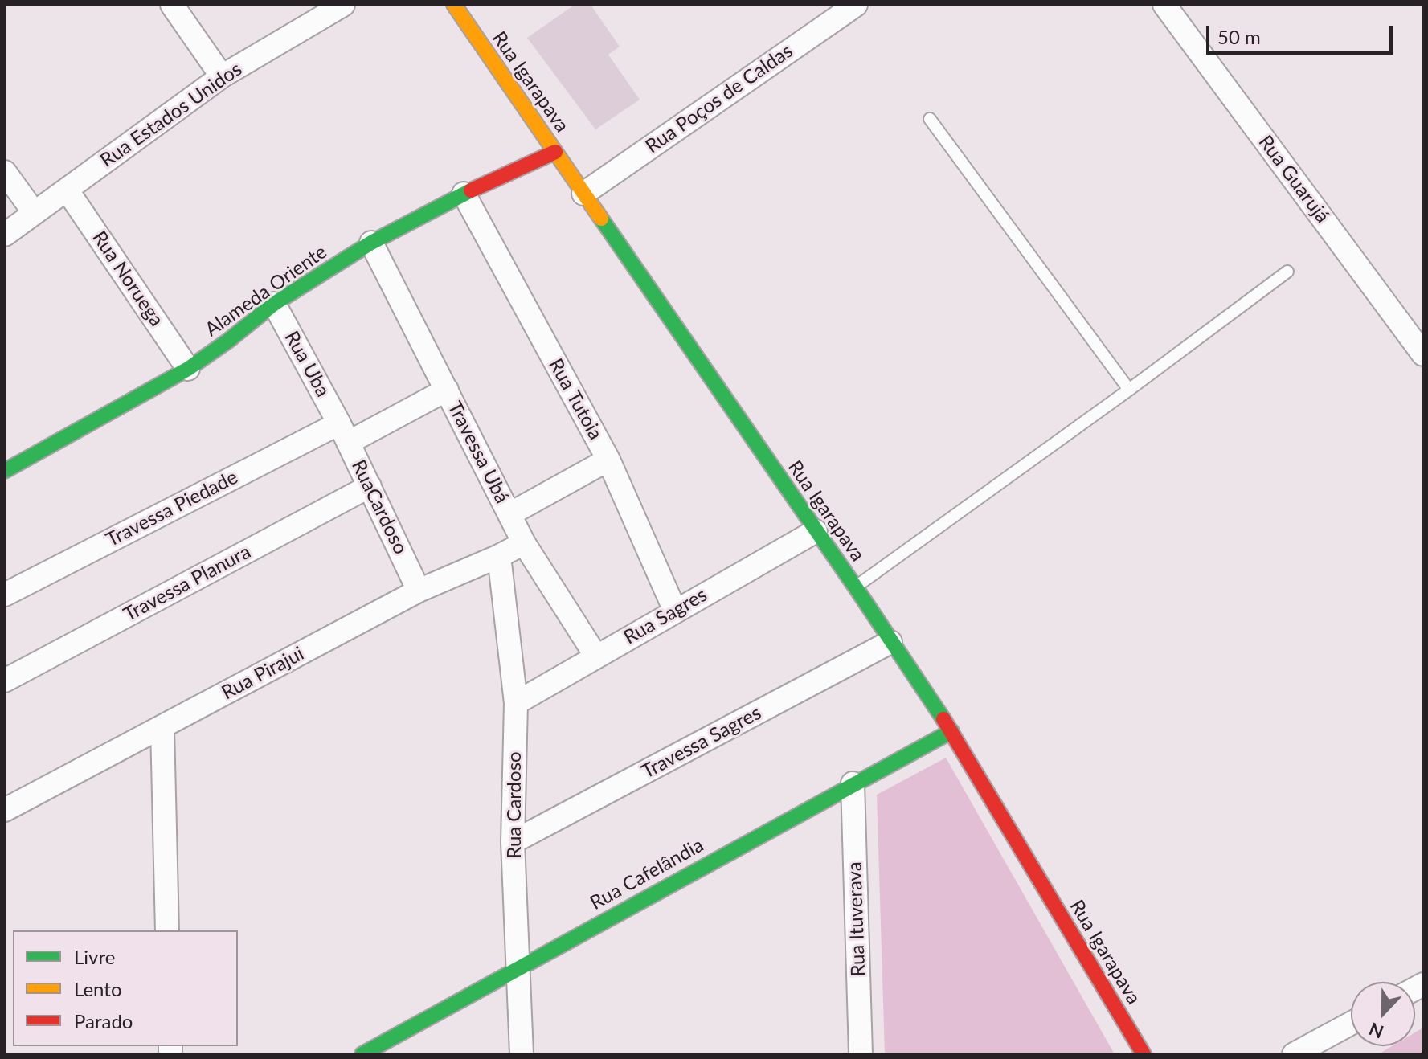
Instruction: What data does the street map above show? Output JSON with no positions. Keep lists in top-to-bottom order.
{
  "streets": {
    "street": [
      "Rua Igarapava",
      "Rua Poços de Caldas",
      "Rua Estados Unidos",
      "Rua Guarujá",
      "Rua Noruega",
      "Alameda Oriente",
      "Rua Uba",
      "Rua Tutoia",
      "Travessa Ubá",
      "RuaCardoso",
      "Travessa Piedade",
      "Travessa Planura",
      "Rua Sagres",
      "Rua Pirajui",
      "Travessa Sagres",
      "Rua Cardoso",
      "Rua Cafelândia",
      "Rua Ituverava"
    ]
  },
  "crossings": [
    ["Rua Igarapava", "Rua Poços de Caldas"],
    ["Rua Igarapava", "Alameda Oriente"],
    ["Rua Igarapava", "Rua Sagres"],
    ["Rua Igarapava", "Travessa Sagres"],
    ["Rua Igarapava", "Rua Cafelândia"],
    ["Rua Estados Unidos", "Rua Noruega"],
    ["Rua Noruega", "Alameda Oriente"],
    ["Alameda Oriente", "Rua Uba"],
    ["Alameda Oriente", "Rua Tutoia"],
    ["Alameda Oriente", "Travessa Ubá"],
    ["Rua Uba", "RuaCardoso"],
    ["Rua Uba", "Travessa Piedade"],
    ["Rua Tutoia", "Rua Sagres"],
    ["Travessa Ubá", "Travessa Piedade"],
    ["Travessa Ubá", "Rua Sagres"],
    ["Travessa Ubá", "Rua Pirajui"],
    ["RuaCardoso", "Travessa Piedade"],
    ["RuaCardoso", "Travessa Planura"],
    ["RuaCardoso", "Rua Pirajui"],
    ["Rua Sagres", "Rua Cardoso"],
    ["Rua Pirajui", "Rua Cardoso"],
    ["Travessa Sagres", "Rua Cardoso"],
    ["Rua Cardoso", "Rua Cafelândia"],
    ["Rua Cafelândia", "Rua Ituverava"]
  ],
  "legend": ["Livre", "Lento", "Parado"],
  "scale_bar": "50 m",
  "north": "bottom"
}
